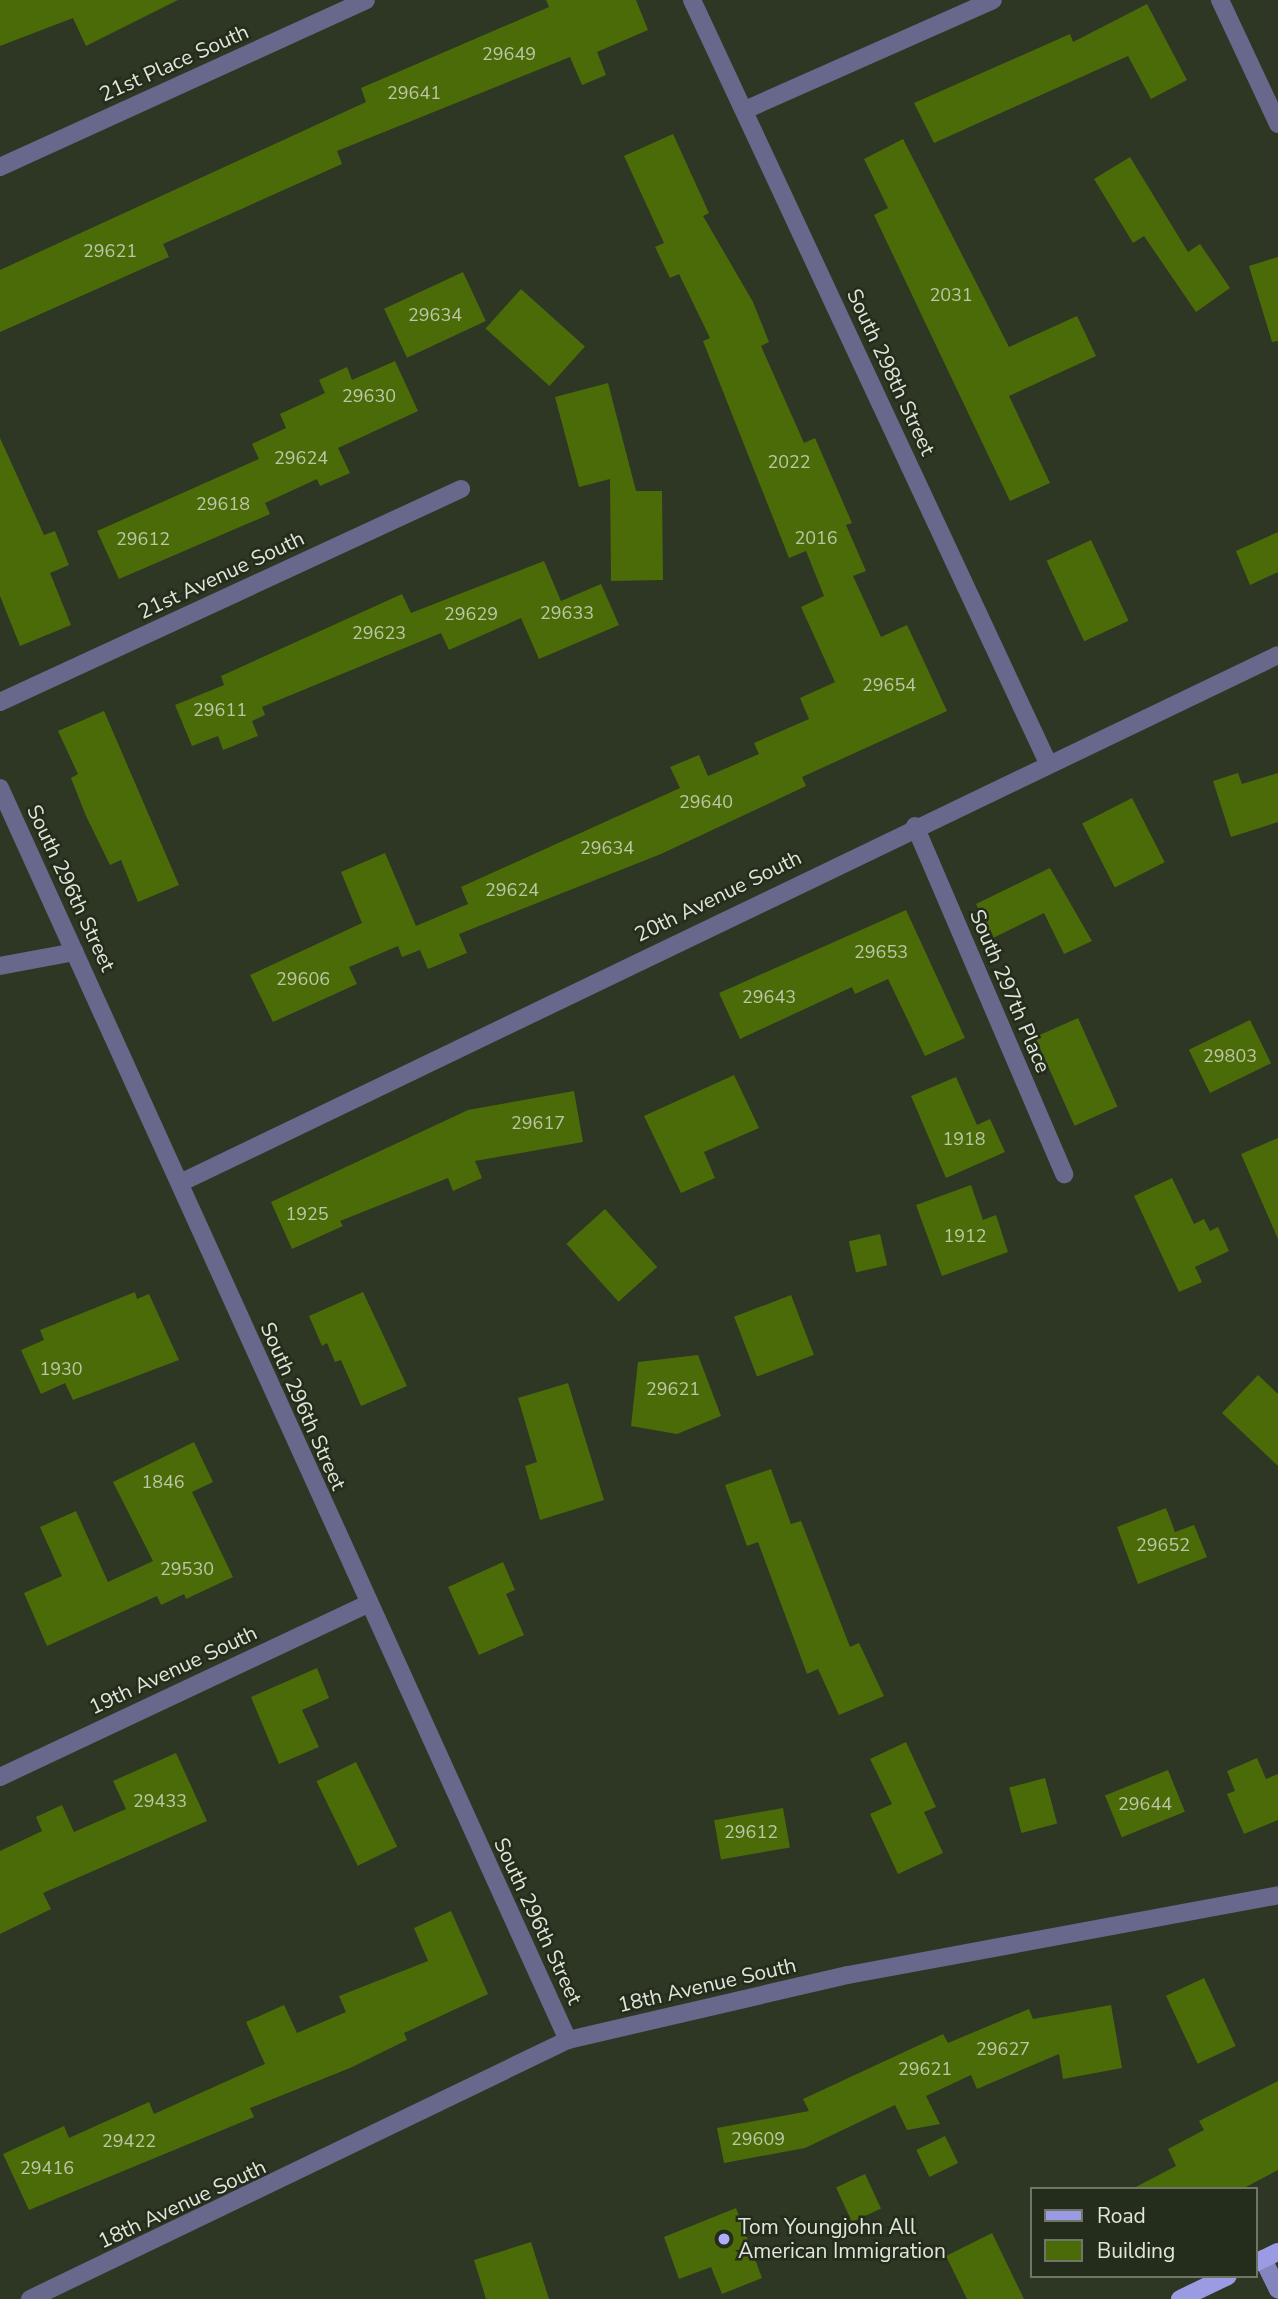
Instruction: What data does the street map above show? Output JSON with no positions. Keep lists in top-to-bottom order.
{
  "streets": {
    "street": [
      "21st Place South",
      "South 298th Street",
      "21st Avenue South",
      "South 296th Street",
      "20th Avenue South",
      "South 297th Place",
      "19th Avenue South",
      "18th Avenue South"
    ]
  },
  "crossings": [
    ["South 298th Street", "20th Avenue South"],
    ["South 296th Street", "20th Avenue South"],
    ["South 296th Street", "19th Avenue South"],
    ["South 296th Street", "18th Avenue South"],
    ["20th Avenue South", "South 297th Place"]
  ],
  "places": ["Tom Youngjohn All American Immigration"],
  "house_numbers": [
    "29649",
    "29641",
    "29621",
    "2031",
    "29634",
    "29630",
    "29624",
    "2022",
    "29618",
    "2016",
    "29612",
    "29633",
    "29629",
    "29623",
    "29654",
    "29611",
    "29640",
    "29634",
    "29624",
    "29653",
    "29606",
    "29643",
    "29803",
    "29617",
    "1918",
    "1925",
    "1912",
    "1930",
    "29621",
    "1846",
    "29652",
    "29530",
    "29433",
    "29644",
    "29612",
    "29627",
    "29621",
    "29609",
    "29422",
    "29416"
  ],
  "legend": ["Road", "Building"]
}
